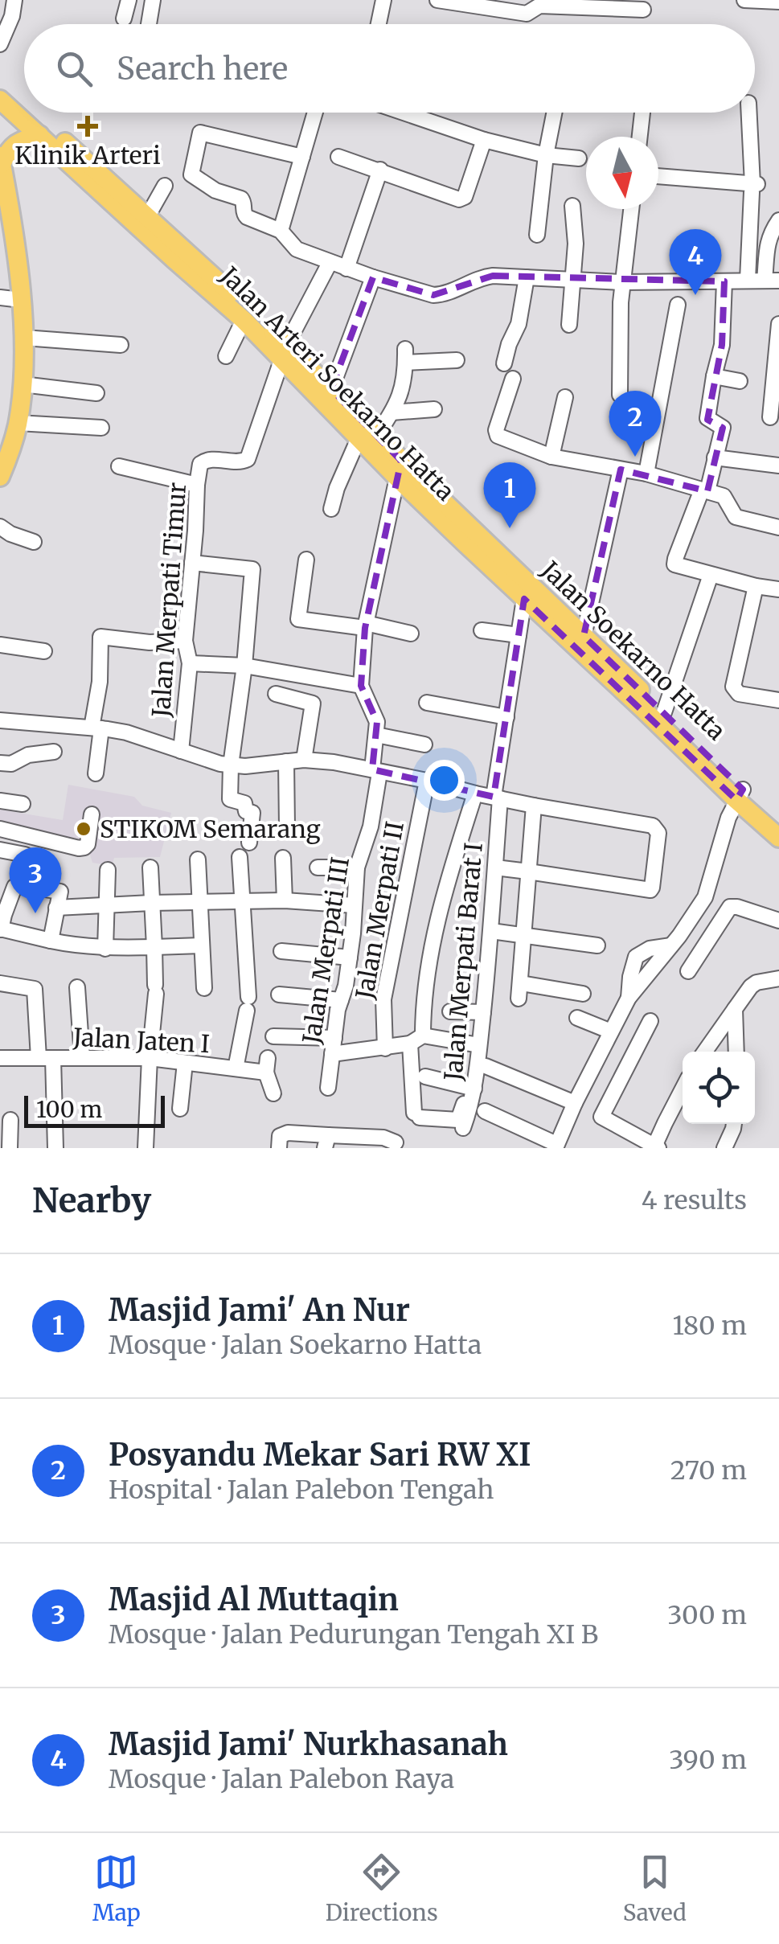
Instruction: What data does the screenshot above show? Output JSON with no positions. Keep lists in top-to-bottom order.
{
  "streets": {
    "main road": ["Jalan Arteri Soekarno Hatta", "Jalan Soekarno Hatta"],
    "street": [
      "Jalan Merpati Timur",
      "Jalan Merpati II",
      "Jalan Merpati III",
      "Jalan Merpati Barat I",
      "Jalan Jaten I"
    ]
  },
  "crossings": [
    ["Jalan Arteri Soekarno Hatta", "Jalan Merpati Timur"],
    ["Jalan Arteri Soekarno Hatta", "Jalan Soekarno Hatta"],
    ["Jalan Arteri Soekarno Hatta", "Jalan Merpati Barat I"],
    ["Jalan Merpati Timur", "Jalan Soekarno Hatta"]
  ],
  "places": {
    "health": ["Klinik Arteri"],
    "other": ["STIKOM Semarang"]
  },
  "scale_bar": "100 m",
  "north": "bottom",
  "page": {
    "search": "Search here",
    "pins": [
      "4",
      "2",
      "1",
      "3"
    ],
    "scale": "100 m",
    "heading": ["Nearby", "4 results"],
    "list": [
      {
        "mark": "1",
        "name": "Masjid Jami' An Nur",
        "note": "Mosque · Jalan Soekarno Hatta",
        "value": "180 m"
      },
      {
        "mark": "2",
        "name": "Posyandu Mekar Sari RW XI",
        "note": "Hospital · Jalan Palebon Tengah",
        "value": "270 m"
      },
      {
        "mark": "3",
        "name": "Masjid Al Muttaqin",
        "note": "Mosque · Jalan Pedurungan Tengah XI B",
        "value": "300 m"
      },
      {
        "mark": "4",
        "name": "Masjid Jami' Nurkhasanah",
        "note": "Mosque · Jalan Palebon Raya",
        "value": "390 m"
      }
    ],
    "nav": ["Map", "Directions", "Saved"]
  }
}
